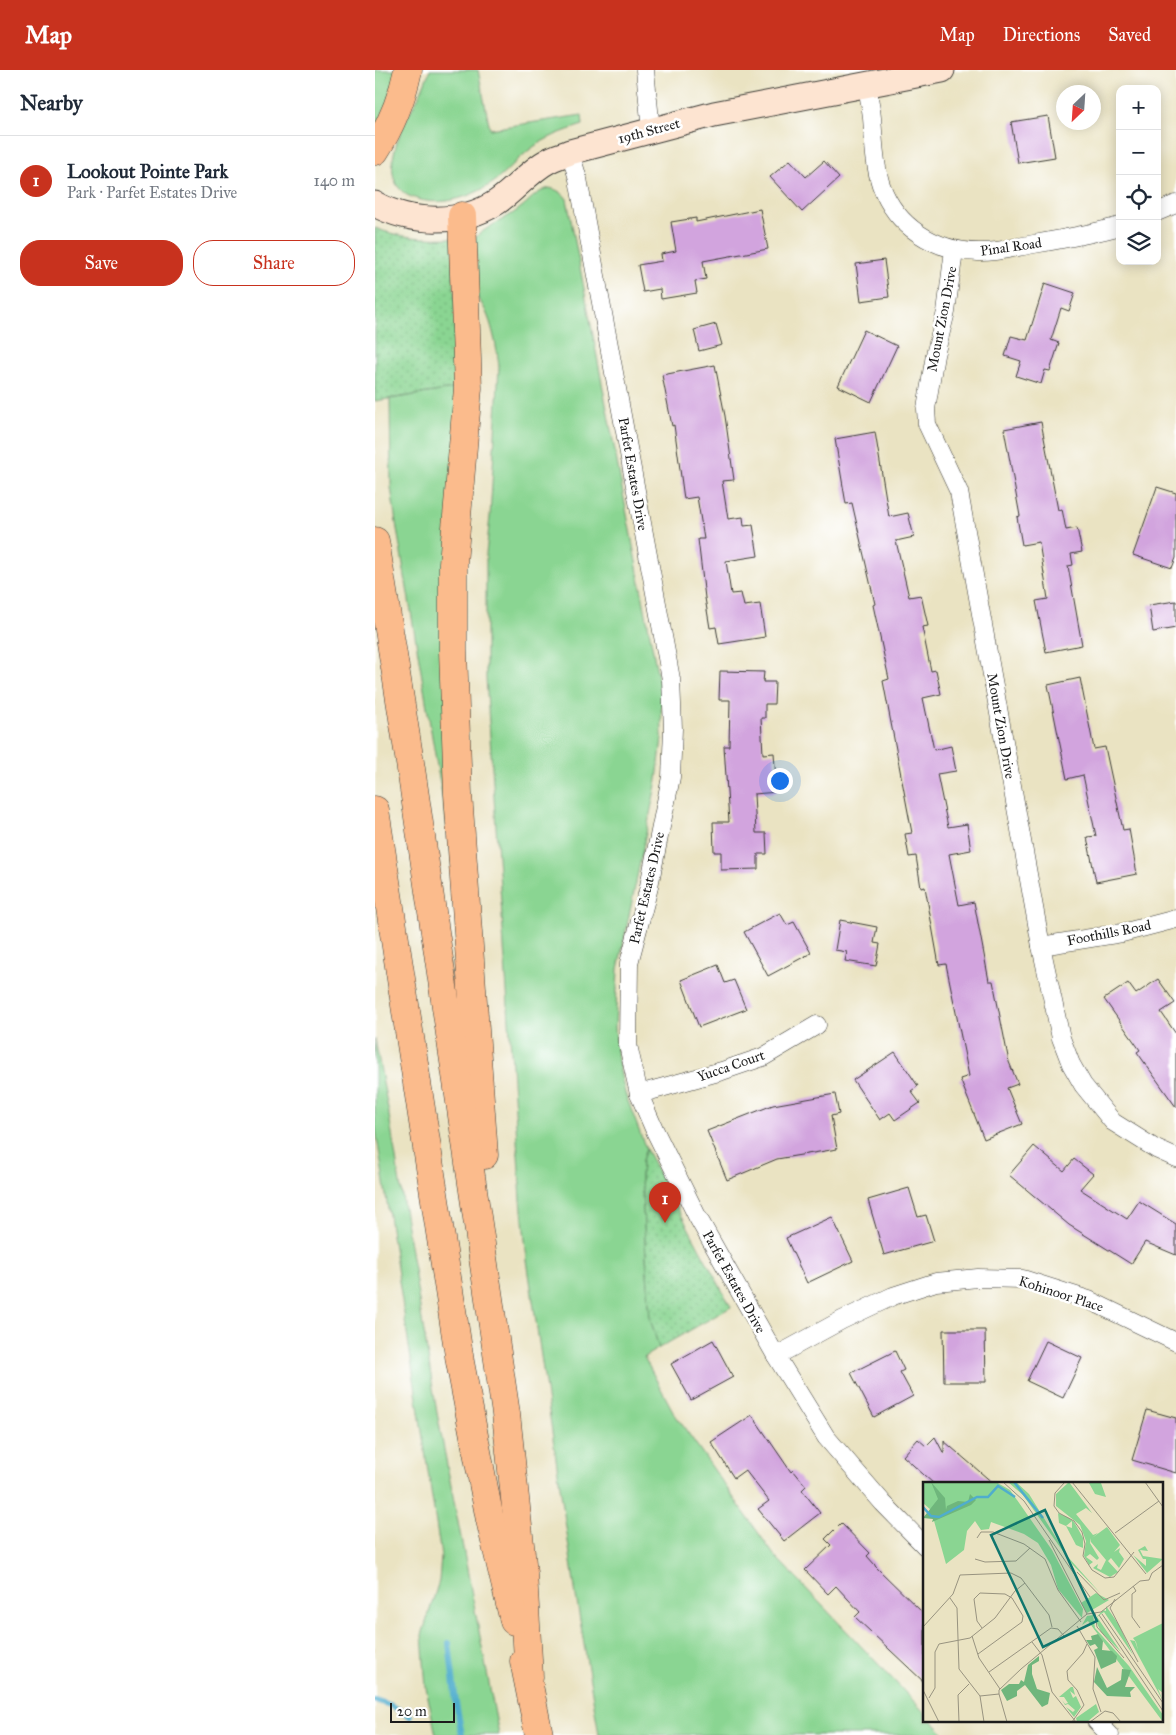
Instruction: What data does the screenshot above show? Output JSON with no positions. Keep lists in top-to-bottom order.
{
  "streets": {
    "street": [
      "19th Street",
      "Pinal Road",
      "Mount Zion Drive",
      "Parfet Estates Drive",
      "Foothills Road",
      "Yucca Court",
      "Kohinoor Place"
    ]
  },
  "crossings": [
    ["19th Street", "Pinal Road"],
    ["19th Street", "Parfet Estates Drive"],
    ["Pinal Road", "Mount Zion Drive"],
    ["Mount Zion Drive", "Foothills Road"],
    ["Parfet Estates Drive", "Yucca Court"],
    ["Parfet Estates Drive", "Kohinoor Place"]
  ],
  "scale_bar": "20 m",
  "north": "bottom left",
  "page": {
    "header": "Map",
    "nav": ["Map", "Directions", "Saved"],
    "heading": "Nearby",
    "map_buttons": ["+", "−"],
    "list": [
      {
        "mark": "1",
        "name": "Lookout Pointe Park",
        "note": "Park · Parfet Estates Drive",
        "value": "140 m"
      }
    ],
    "buttons": ["Save", "Share"],
    "pins": "1",
    "scale": "20 m"
  }
}
